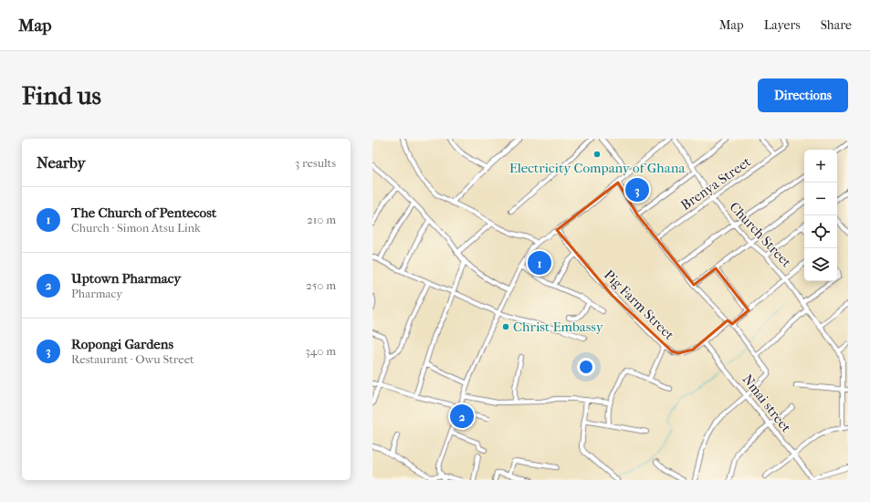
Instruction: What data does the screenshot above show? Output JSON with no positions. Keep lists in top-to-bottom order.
{
  "streets": {
    "street": [
      "Brenya Street",
      "Church Street",
      "Pig Farm Street",
      "Nmai street"
    ]
  },
  "crossings": [
    ["Brenya Street", "Church Street"],
    ["Pig Farm Street", "Nmai street"]
  ],
  "places": ["Electricity Company of Ghana", "Christ Embassy"],
  "page": {
    "header": "Map",
    "nav": ["Map", "Layers", "Share"],
    "buttons": "Directions",
    "title": "Find us",
    "heading": ["Nearby", "3 results"],
    "map_buttons": ["+", "−"],
    "pins": ["3", "1", "2"],
    "list": [
      {
        "mark": "1",
        "name": "The Church of Pentecost",
        "note": "Church · Simon Atsu Link",
        "value": "210 m"
      },
      {
        "mark": "2",
        "name": "Uptown Pharmacy",
        "note": "Pharmacy",
        "value": "250 m"
      },
      {
        "mark": "3",
        "name": "Ropongi Gardens",
        "note": "Restaurant · Owu Street",
        "value": "340 m"
      }
    ]
  }
}
